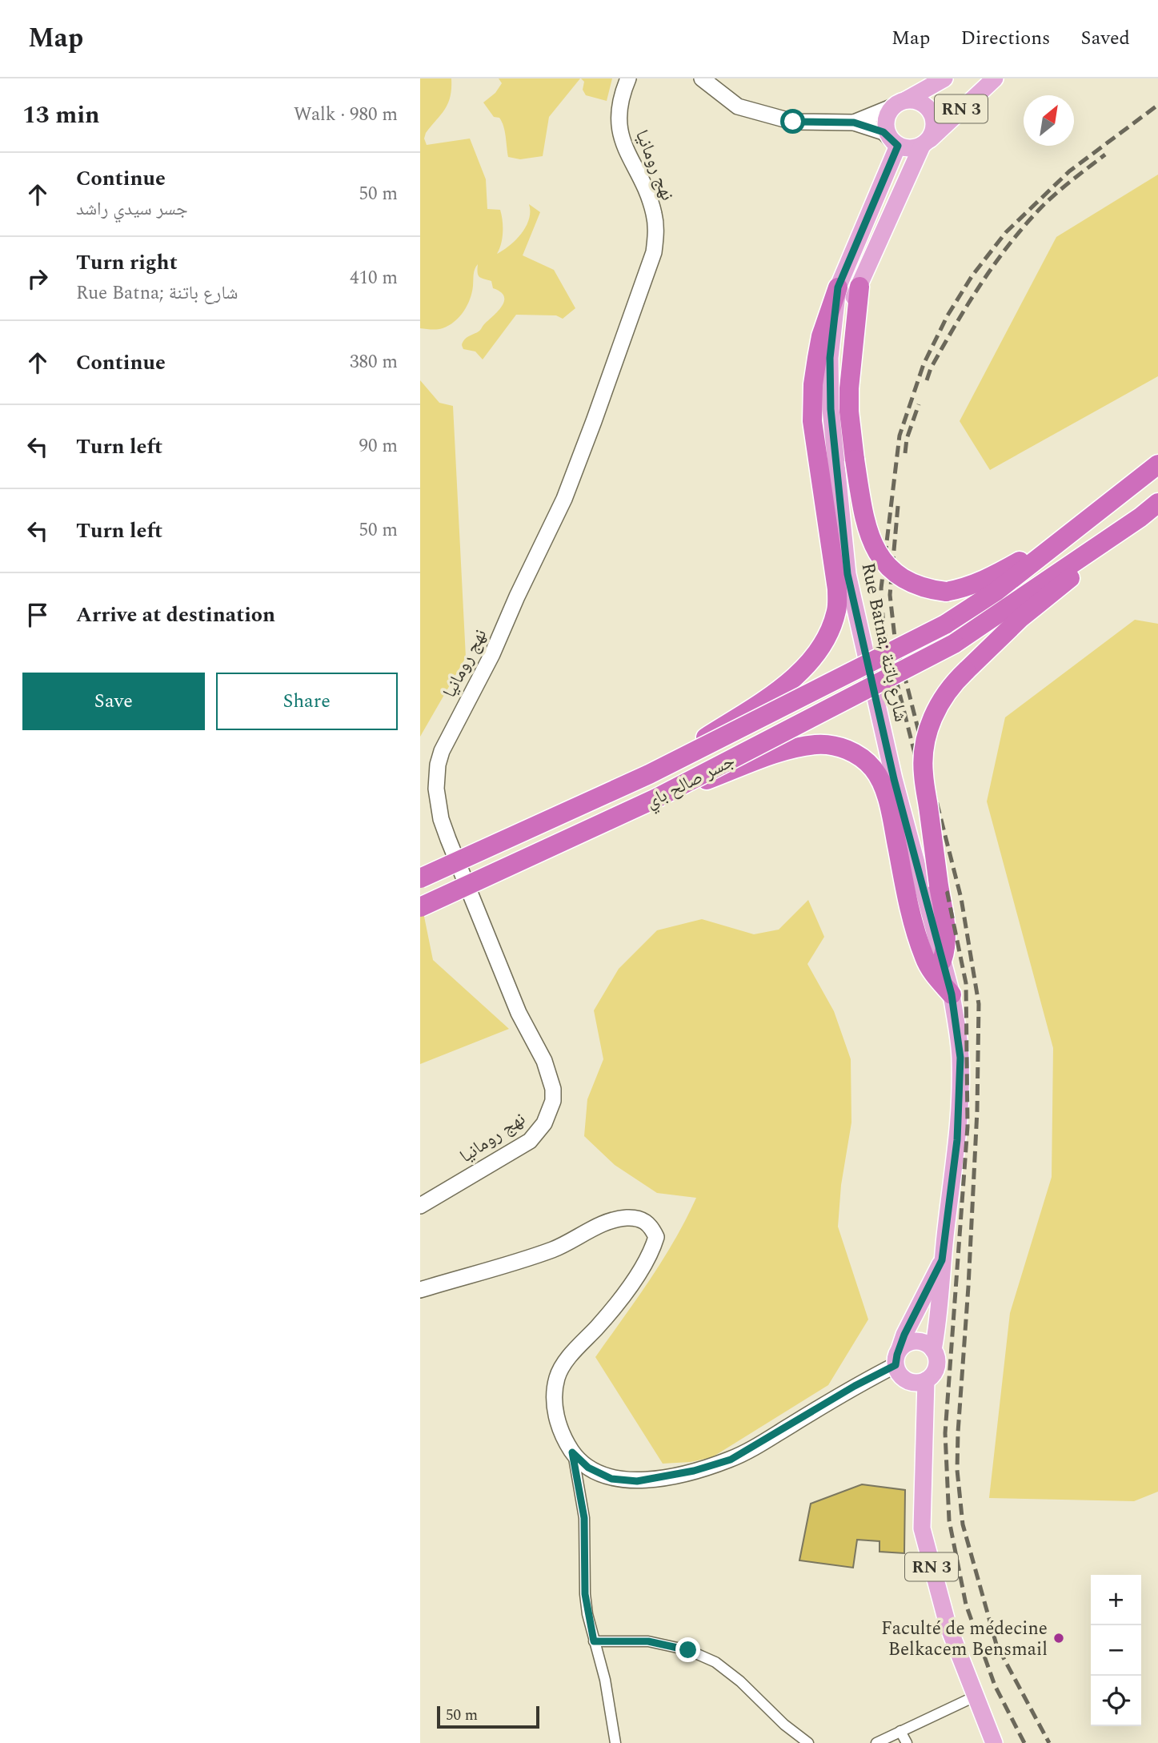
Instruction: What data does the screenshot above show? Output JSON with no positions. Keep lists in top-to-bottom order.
{
  "streets": {
    "highway": ["RN 3", "جسر صالح باي"],
    "main road": ["Rue Batna; شارع باتنة"],
    "street": ["نهج رومانيا"]
  },
  "crossings": [
    ["RN 3", "Rue Batna; شارع باتنة"]
  ],
  "places": ["Faculté de médecine Belkacem Bensmail"],
  "scale_bar": "50 m",
  "north": "top right",
  "page": {
    "header": "Map",
    "nav": ["Map", "Directions", "Saved"],
    "heading": ["13 min", "Walk · 980 m"],
    "list": [
      ["Continue", "جسر سيدي راشد", "50 m"],
      ["Turn right", "Rue Batna; شارع باتنة", "410 m"],
      ["Continue", "380 m"],
      ["Turn left", "90 m"],
      ["Turn left", "50 m"],
      "Arrive at destination"
    ],
    "buttons": ["Save", "Share"],
    "map_buttons": ["+", "−"],
    "scale": "50 m"
  }
}
